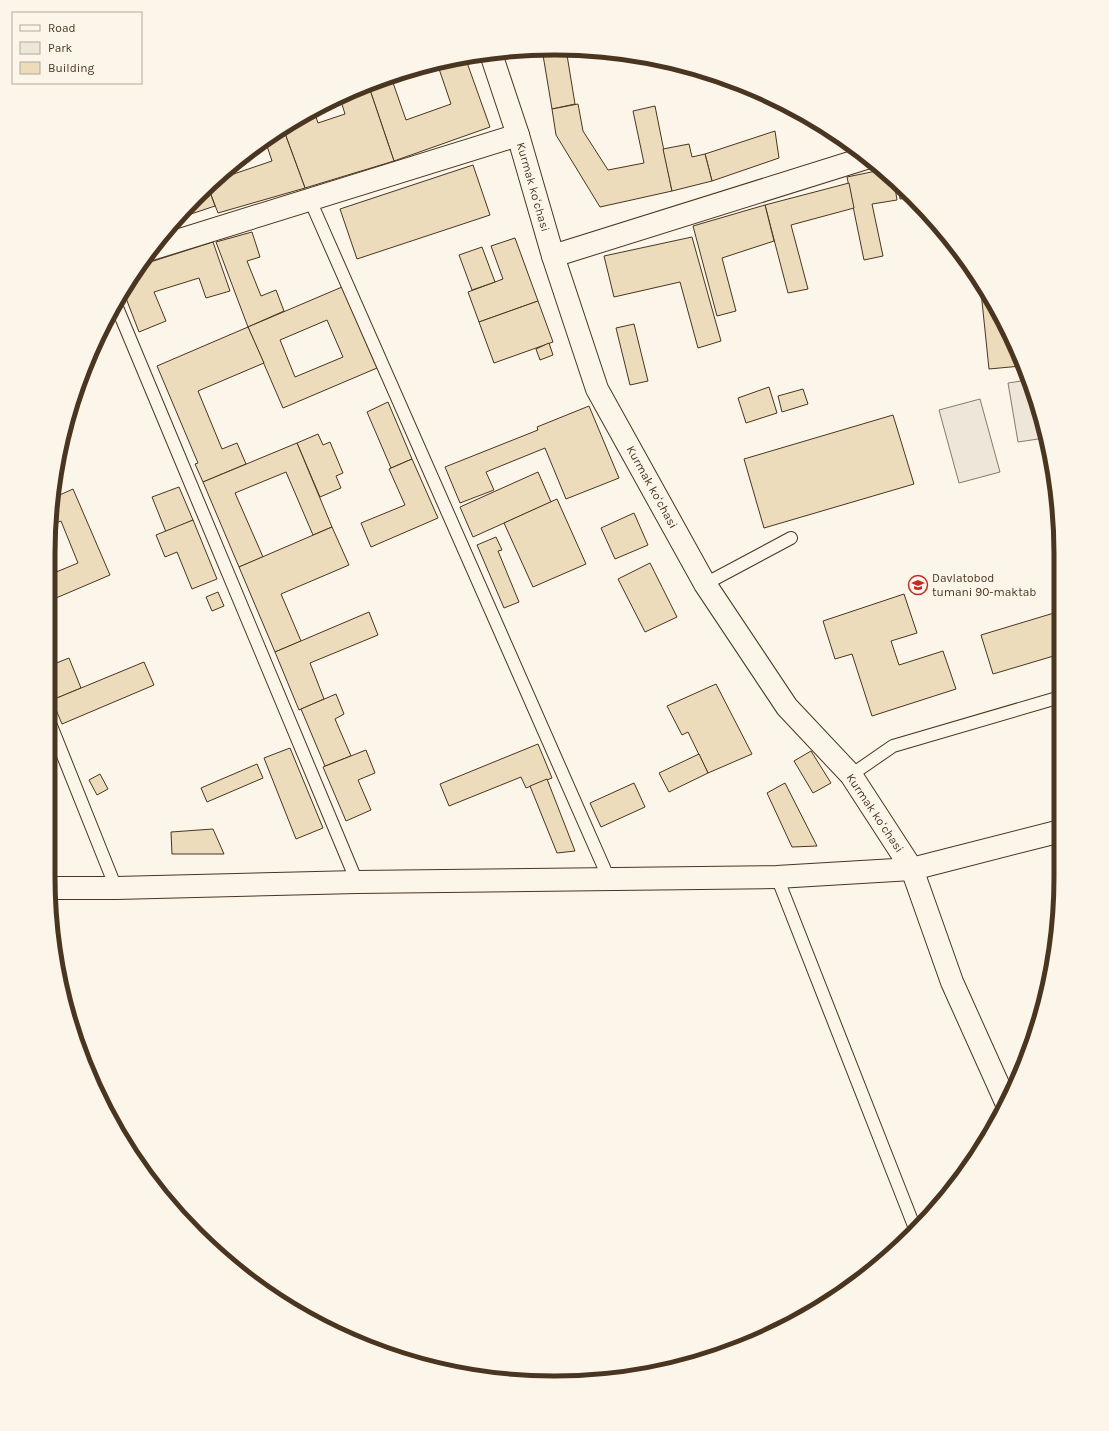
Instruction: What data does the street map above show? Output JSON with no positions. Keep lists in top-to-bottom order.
{
  "streets": {
    "street": ["Kurmak koʻchasi"]
  },
  "places": {
    "school or university": ["Davlatobod tumani 90-maktab"]
  },
  "legend": ["Road", "Park", "Building"]
}
